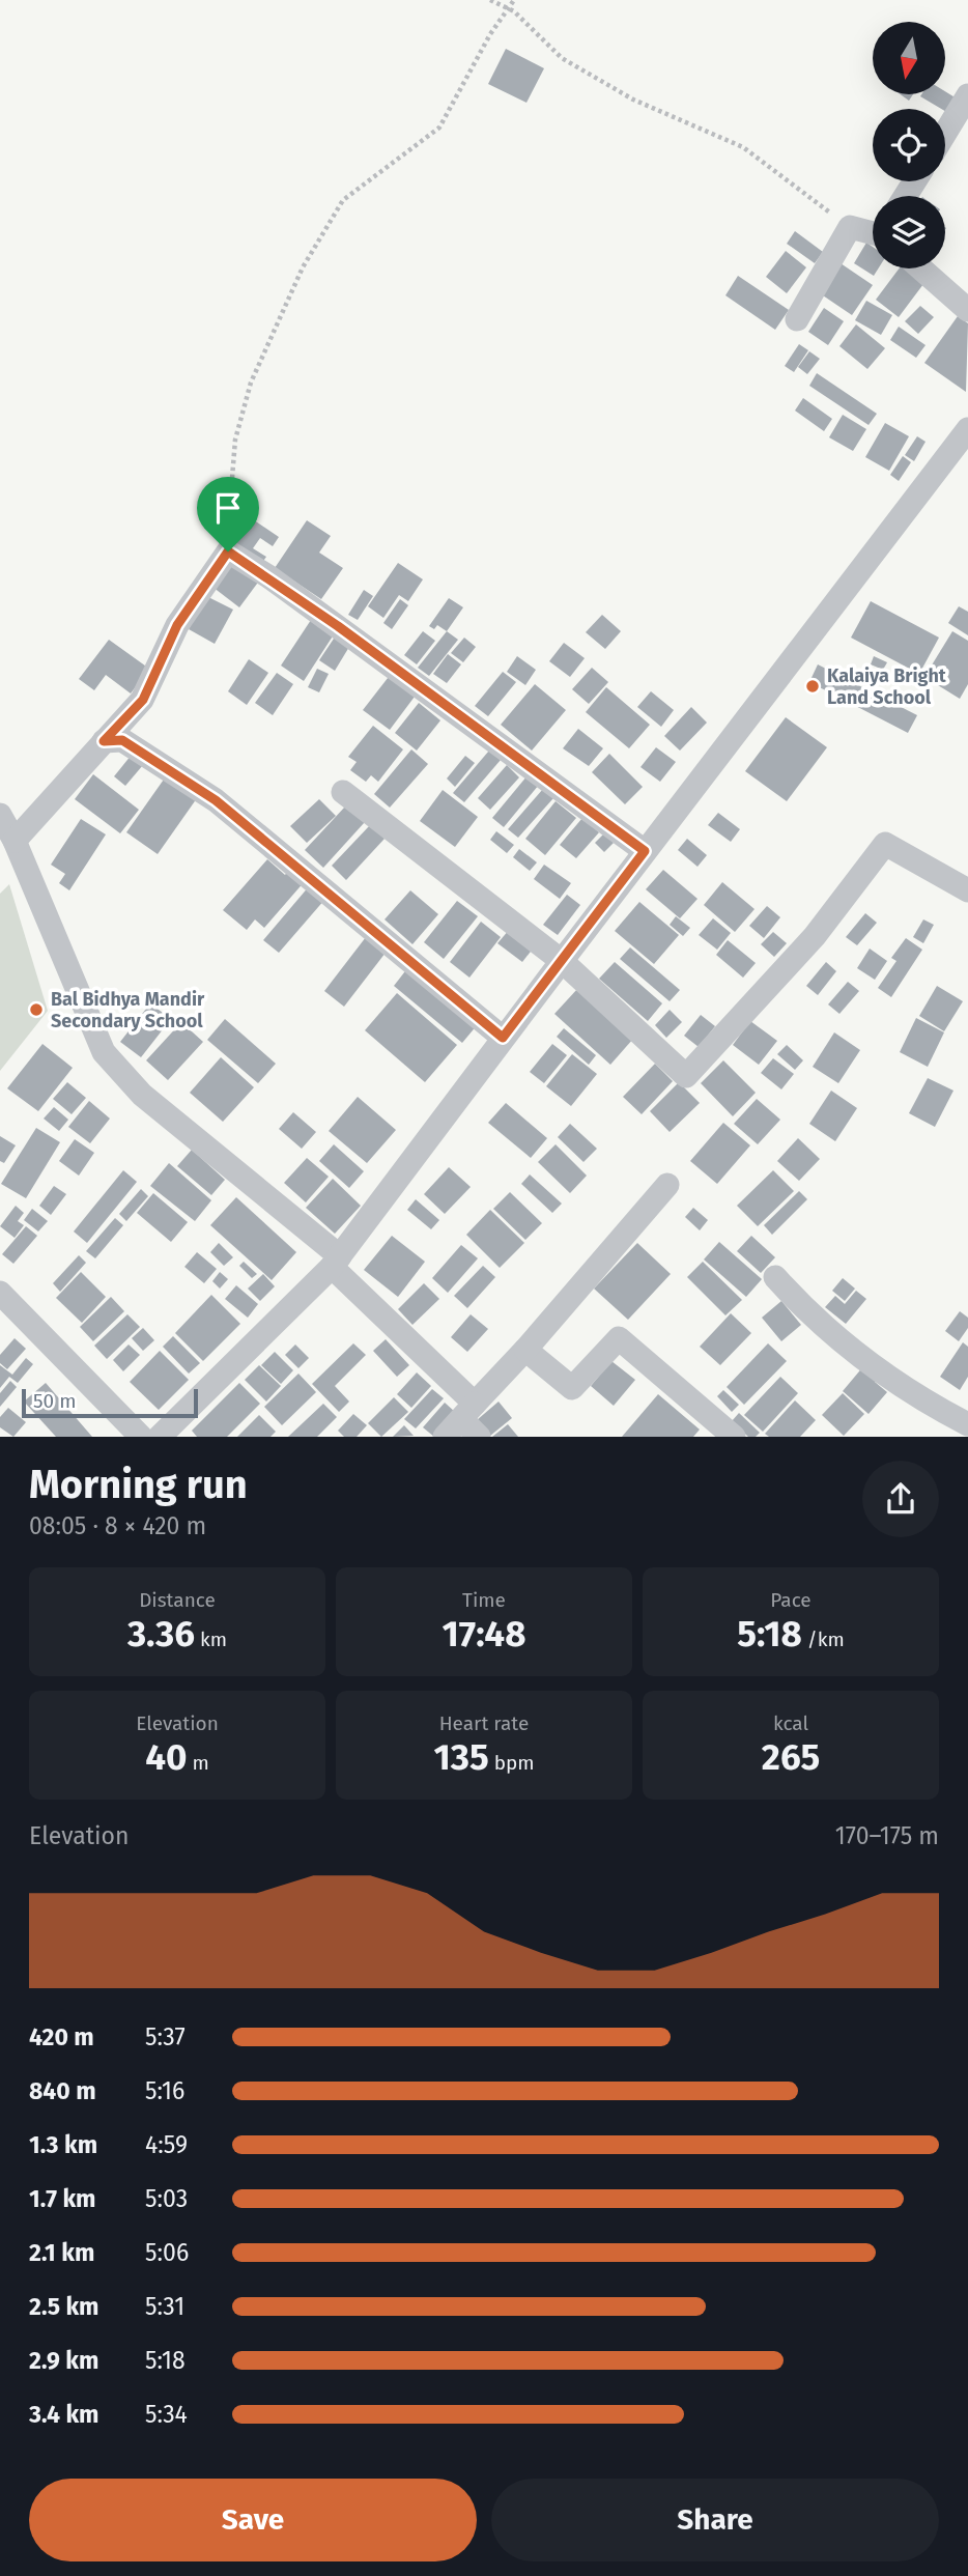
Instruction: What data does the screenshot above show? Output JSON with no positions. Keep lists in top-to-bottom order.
{
  "places": ["Kalaiya Bright Land School", "Bal Bidhya Mandir Secondary School"],
  "scale_bar": "50 m",
  "north": "bottom",
  "page": {
    "scale": "50 m",
    "heading": ["Morning run", "08:05 · 8 × 420 m"],
    "stats": [
      ["Distance", "3.36 km"],
      ["Time", "17:48"],
      ["Pace", "5:18 /km"],
      ["Elevation", "40 m"],
      ["Heart rate", "135 bpm"],
      ["kcal", "265"]
    ],
    "chart": ["Elevation", "170–175 m"],
    "list": [
      {
        "name": "420 m",
        "note": "5:37"
      },
      {
        "name": "840 m",
        "note": "5:16"
      },
      {
        "name": "1.3 km",
        "note": "4:59"
      },
      {
        "name": "1.7 km",
        "note": "5:03"
      },
      {
        "name": "2.1 km",
        "note": "5:06"
      },
      {
        "name": "2.5 km",
        "note": "5:31"
      },
      {
        "name": "2.9 km",
        "note": "5:18"
      },
      {
        "name": "3.4 km",
        "note": "5:34"
      }
    ],
    "buttons": ["Save", "Share"]
  }
}
